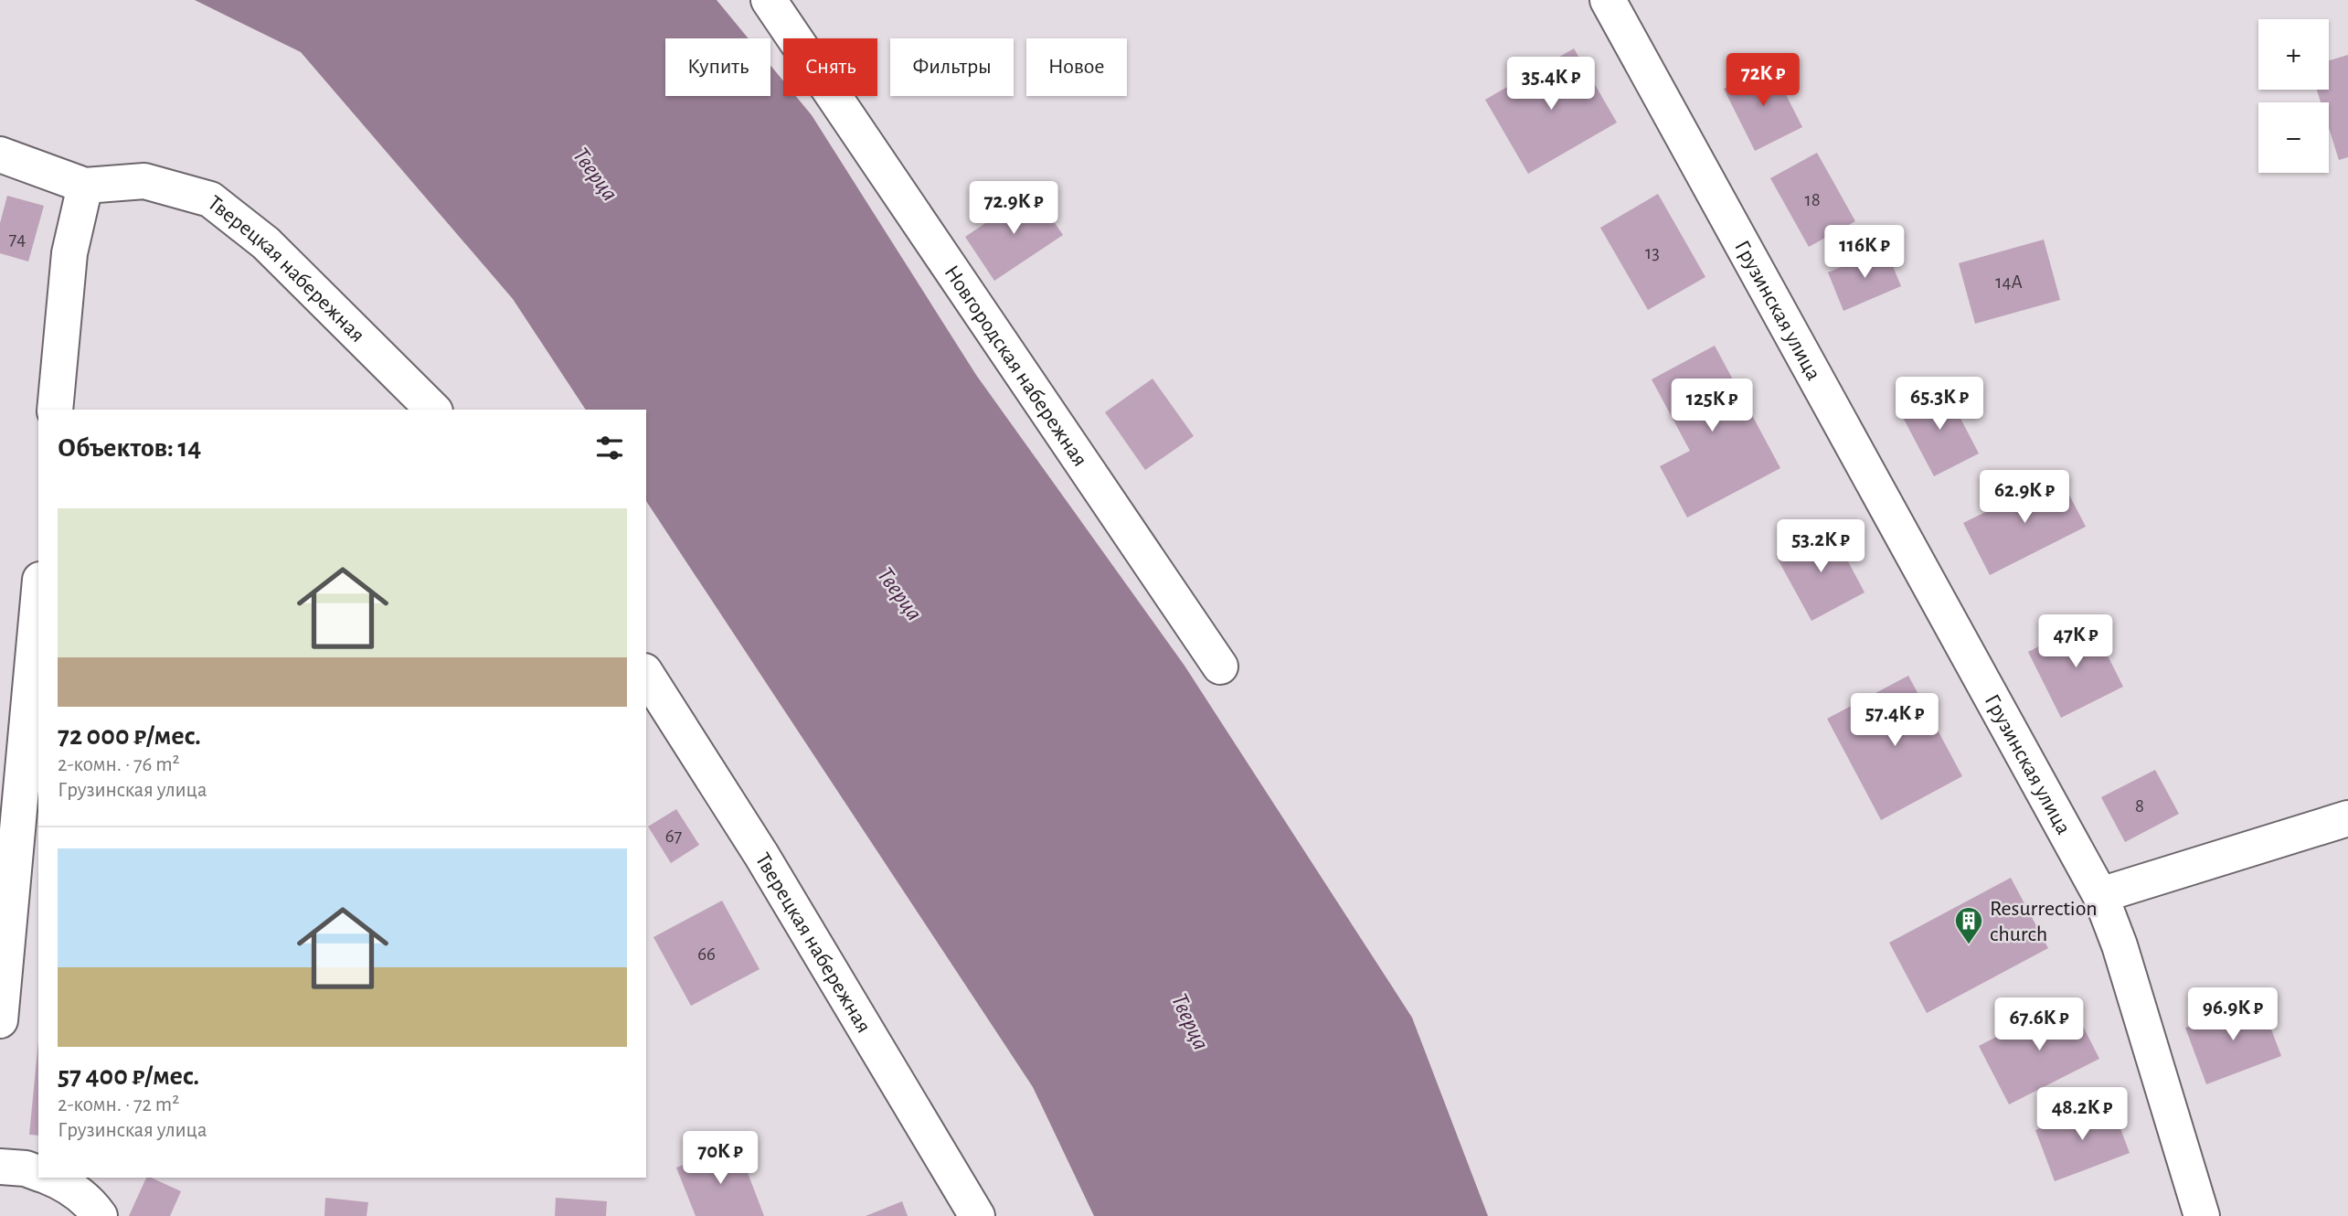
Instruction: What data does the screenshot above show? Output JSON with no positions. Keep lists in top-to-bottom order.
{
  "streets": {
    "street": ["Тверецкая набережная", "Грузинская улица", "Новгородская набережная"]
  },
  "water": ["Тверца"],
  "places": {
    "building": ["Resurrection church"]
  },
  "house_numbers": [
    "18",
    "74",
    "13",
    "14А",
    "8",
    "67",
    "66"
  ],
  "page": {
    "map_buttons": ["+", "−"],
    "chip": [
      "Купить",
      "Снять",
      "Фильтры",
      "Новое"
    ],
    "price": [
      "72K ₽",
      "35.4K ₽",
      "72.9K ₽",
      "116K ₽",
      "65.3K ₽",
      "125K ₽",
      "62.9K ₽",
      "53.2K ₽",
      "47K ₽",
      "57.4K ₽",
      "96.9K ₽",
      "67.6K ₽",
      "48.2K ₽",
      "70K ₽"
    ],
    "heading": "Объектов: 14",
    "list": [
      {
        "name": "72 000 ₽/мес.",
        "note": "2-комн. · 76 m² · Грузинская улица"
      },
      {
        "name": "57 400 ₽/мес.",
        "note": "2-комн. · 72 m² · Грузинская улица"
      }
    ]
  }
}
